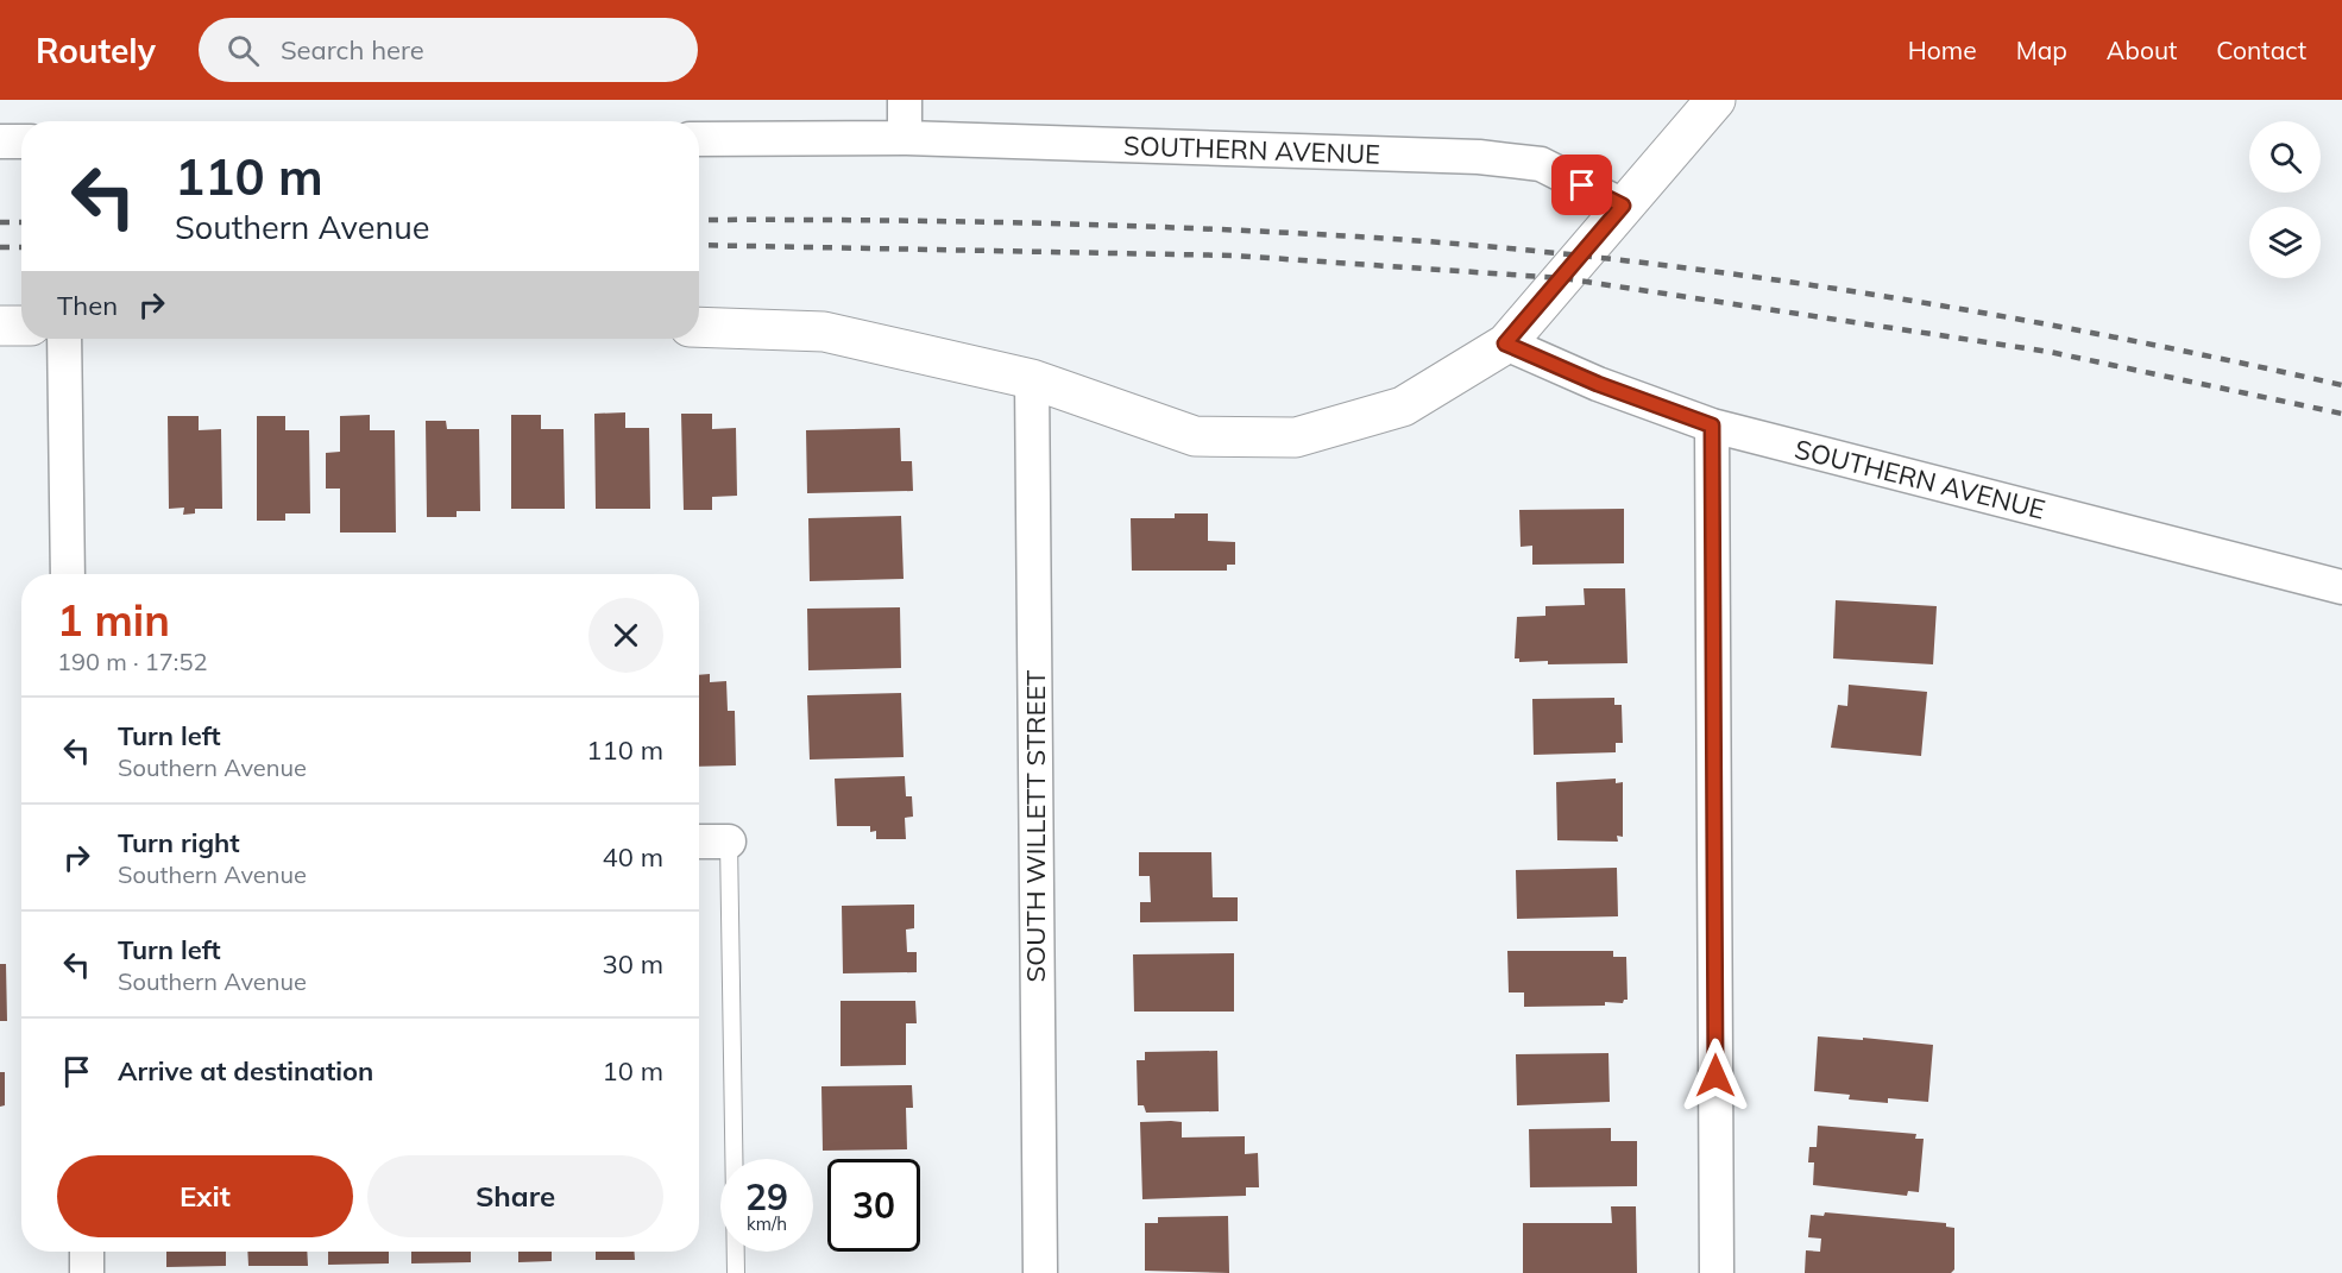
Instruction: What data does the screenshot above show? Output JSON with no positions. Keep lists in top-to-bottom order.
{
  "streets": {
    "street": ["SOUTHERN AVENUE", "SOUTH WILLETT STREET"]
  },
  "page": {
    "header": "Routely",
    "search": "Search here",
    "nav": [
      "Home",
      "Map",
      "About",
      "Contact"
    ],
    "turn": ["110 m", "Southern Avenue"],
    "then": "Then",
    "heading": ["1 min", "190 m · 17:52"],
    "list": [
      {
        "name": "Turn left",
        "note": "Southern Avenue",
        "value": "110 m"
      },
      {
        "name": "Turn right",
        "note": "Southern Avenue",
        "value": "40 m"
      },
      {
        "name": "Turn left",
        "note": "Southern Avenue",
        "value": "30 m"
      },
      {
        "name": "Arrive at destination",
        "value": "10 m"
      }
    ],
    "buttons": ["Exit", "Share"],
    "speed": "29 km/h",
    "limit": "30"
  }
}
